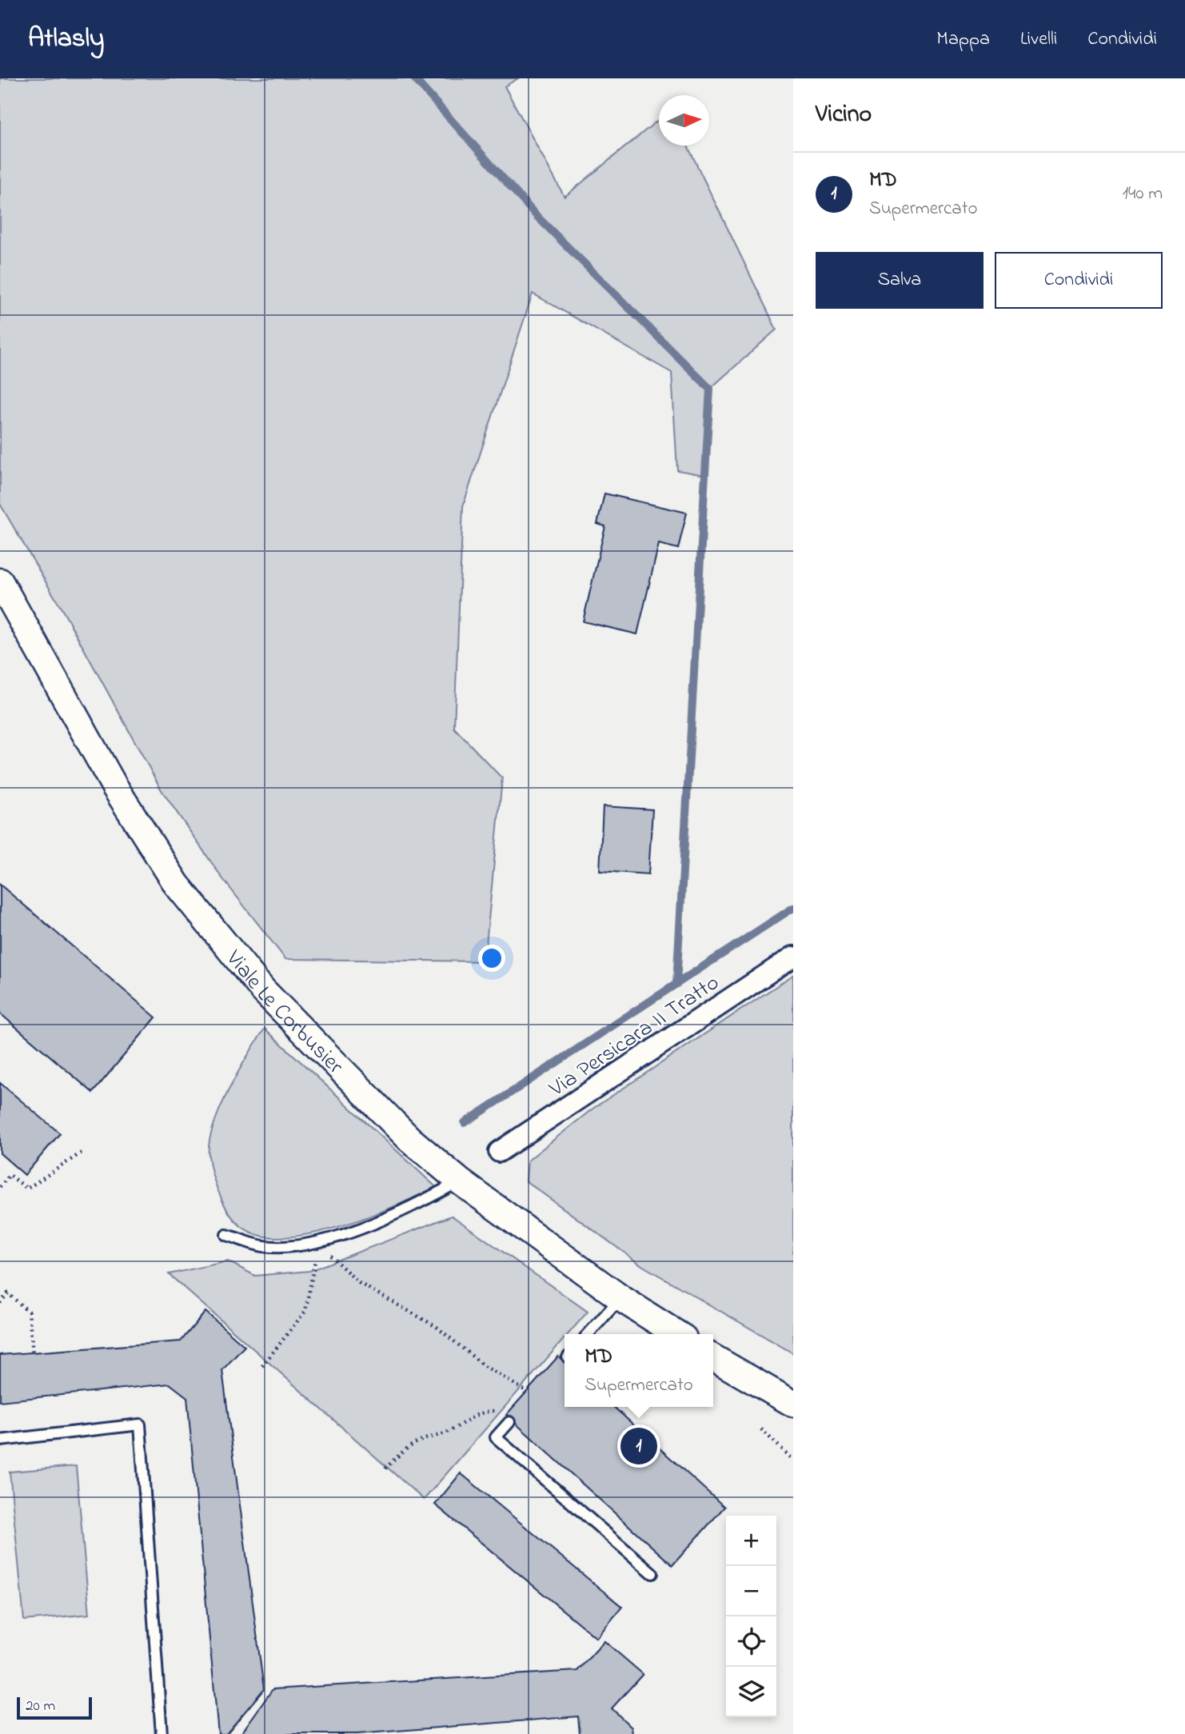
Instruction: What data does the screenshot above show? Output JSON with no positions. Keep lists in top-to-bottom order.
{
  "streets": {
    "street": ["Viale Le Corbusier", "Via Persicara II Tratto"]
  },
  "scale_bar": "20 m",
  "north": "right",
  "page": {
    "header": "Atlasly",
    "nav": ["Mappa", "Livelli", "Condividi"],
    "heading": "Vicino",
    "list": [
      {
        "mark": "1",
        "name": "MD",
        "note": "Supermercato",
        "value": "140 m"
      }
    ],
    "buttons": ["Salva", "Condividi"],
    "popup": ["MD", "Supermercato"],
    "pins": "1",
    "map_buttons": ["+", "−"],
    "scale": "20 m"
  }
}
